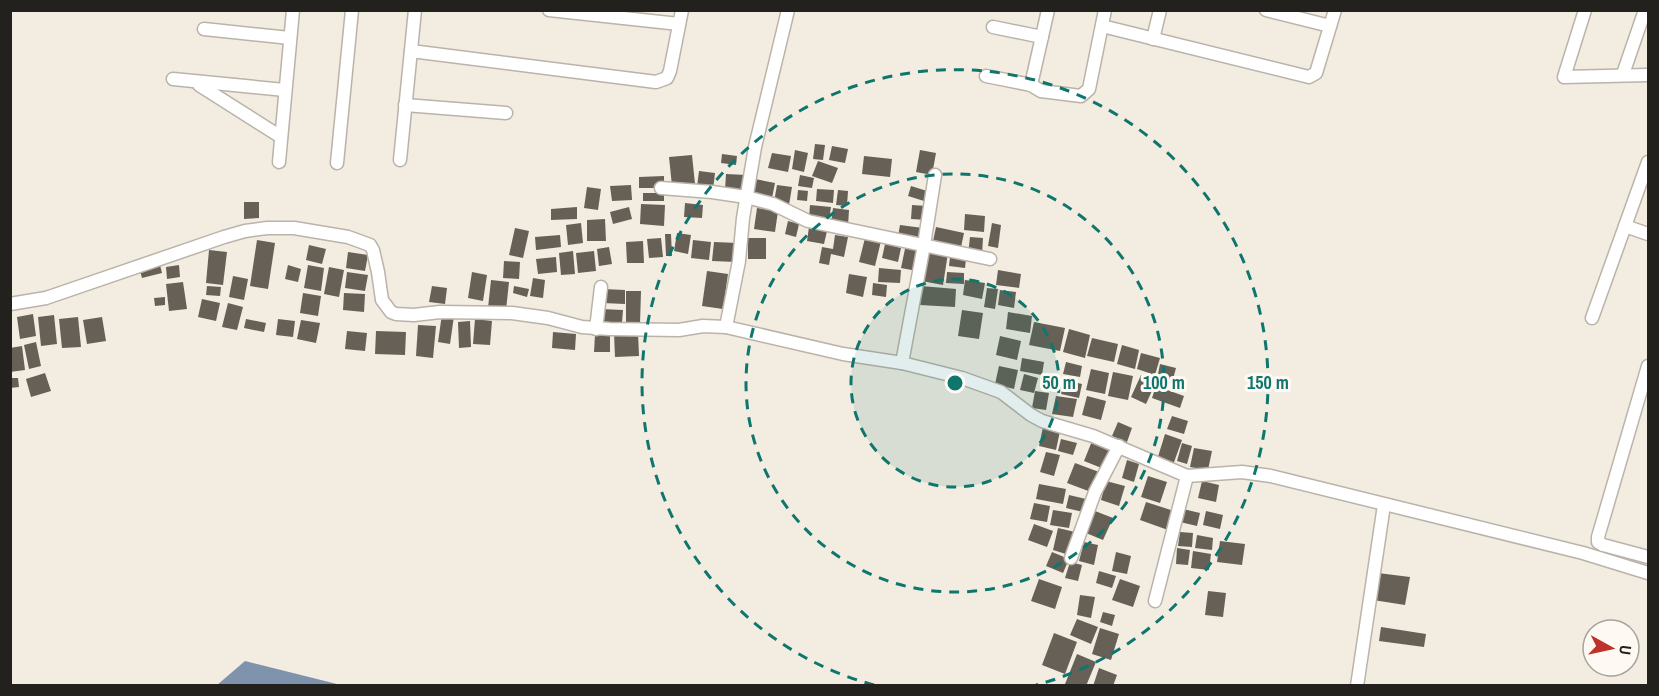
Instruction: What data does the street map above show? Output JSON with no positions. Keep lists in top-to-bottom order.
{
  "north": "right",
  "rings": ["50 m", "100 m", "150 m"]
}
